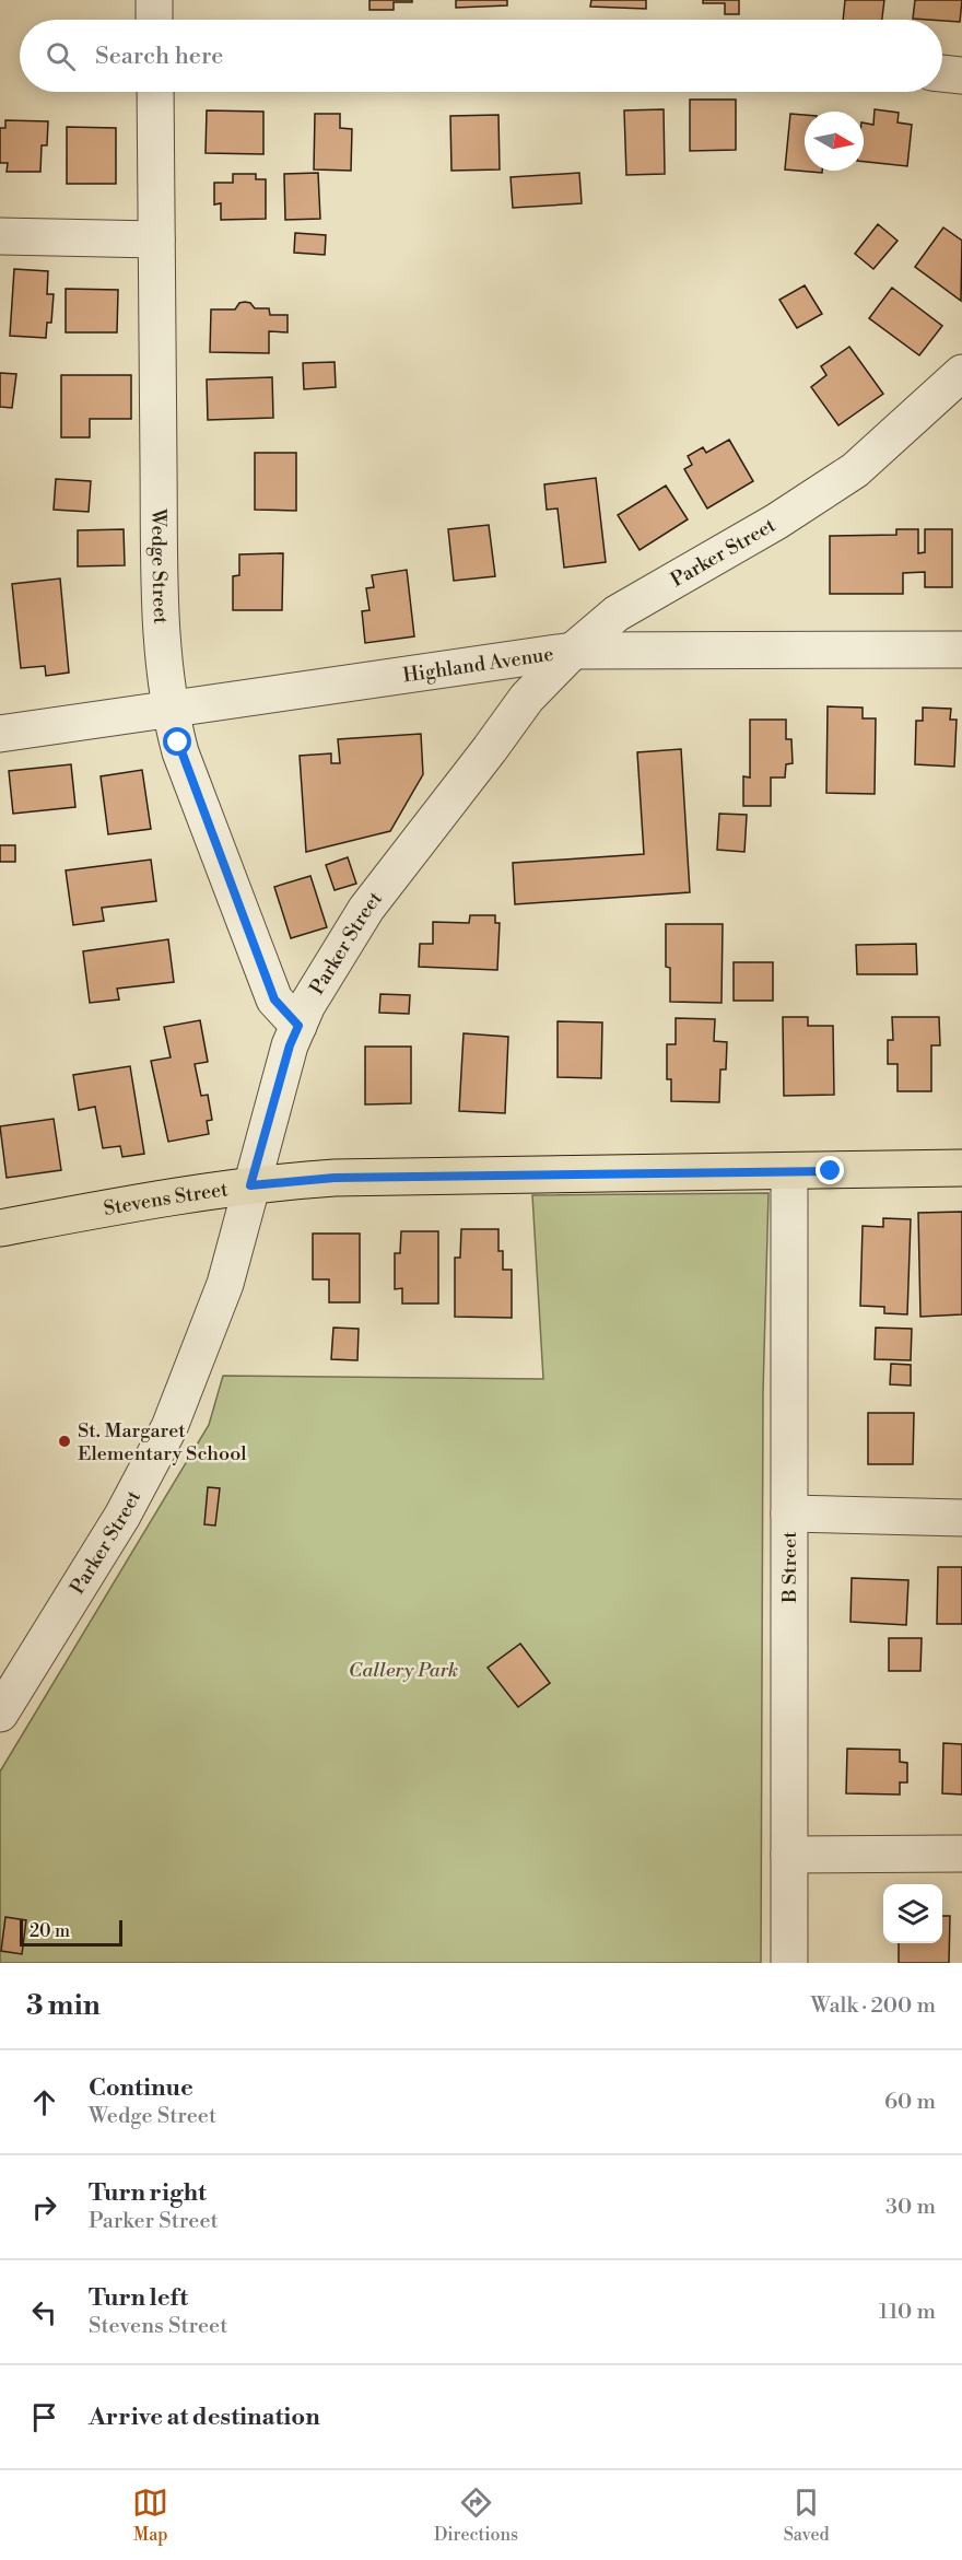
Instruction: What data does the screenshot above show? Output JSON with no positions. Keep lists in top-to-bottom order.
{
  "streets": {
    "main road": ["Stevens Street"],
    "street": [
      "Parker Street",
      "Wedge Street",
      "Highland Avenue",
      "B Street"
    ]
  },
  "crossings": [
    ["Parker Street", "Wedge Street"],
    ["Parker Street", "Highland Avenue"],
    ["Parker Street", "Stevens Street"],
    ["Wedge Street", "Highland Avenue"],
    ["Stevens Street", "B Street"]
  ],
  "parks": ["Callery Park"],
  "places": ["St. Margaret Elementary School"],
  "scale_bar": "20 m",
  "north": "right",
  "page": {
    "search": "Search here",
    "scale": "20 m",
    "heading": ["3 min", "Walk · 200 m"],
    "list": [
      ["Continue", "Wedge Street", "60 m"],
      ["Turn right", "Parker Street", "30 m"],
      ["Turn left", "Stevens Street", "110 m"],
      "Arrive at destination"
    ],
    "nav": ["Map", "Directions", "Saved"]
  }
}
